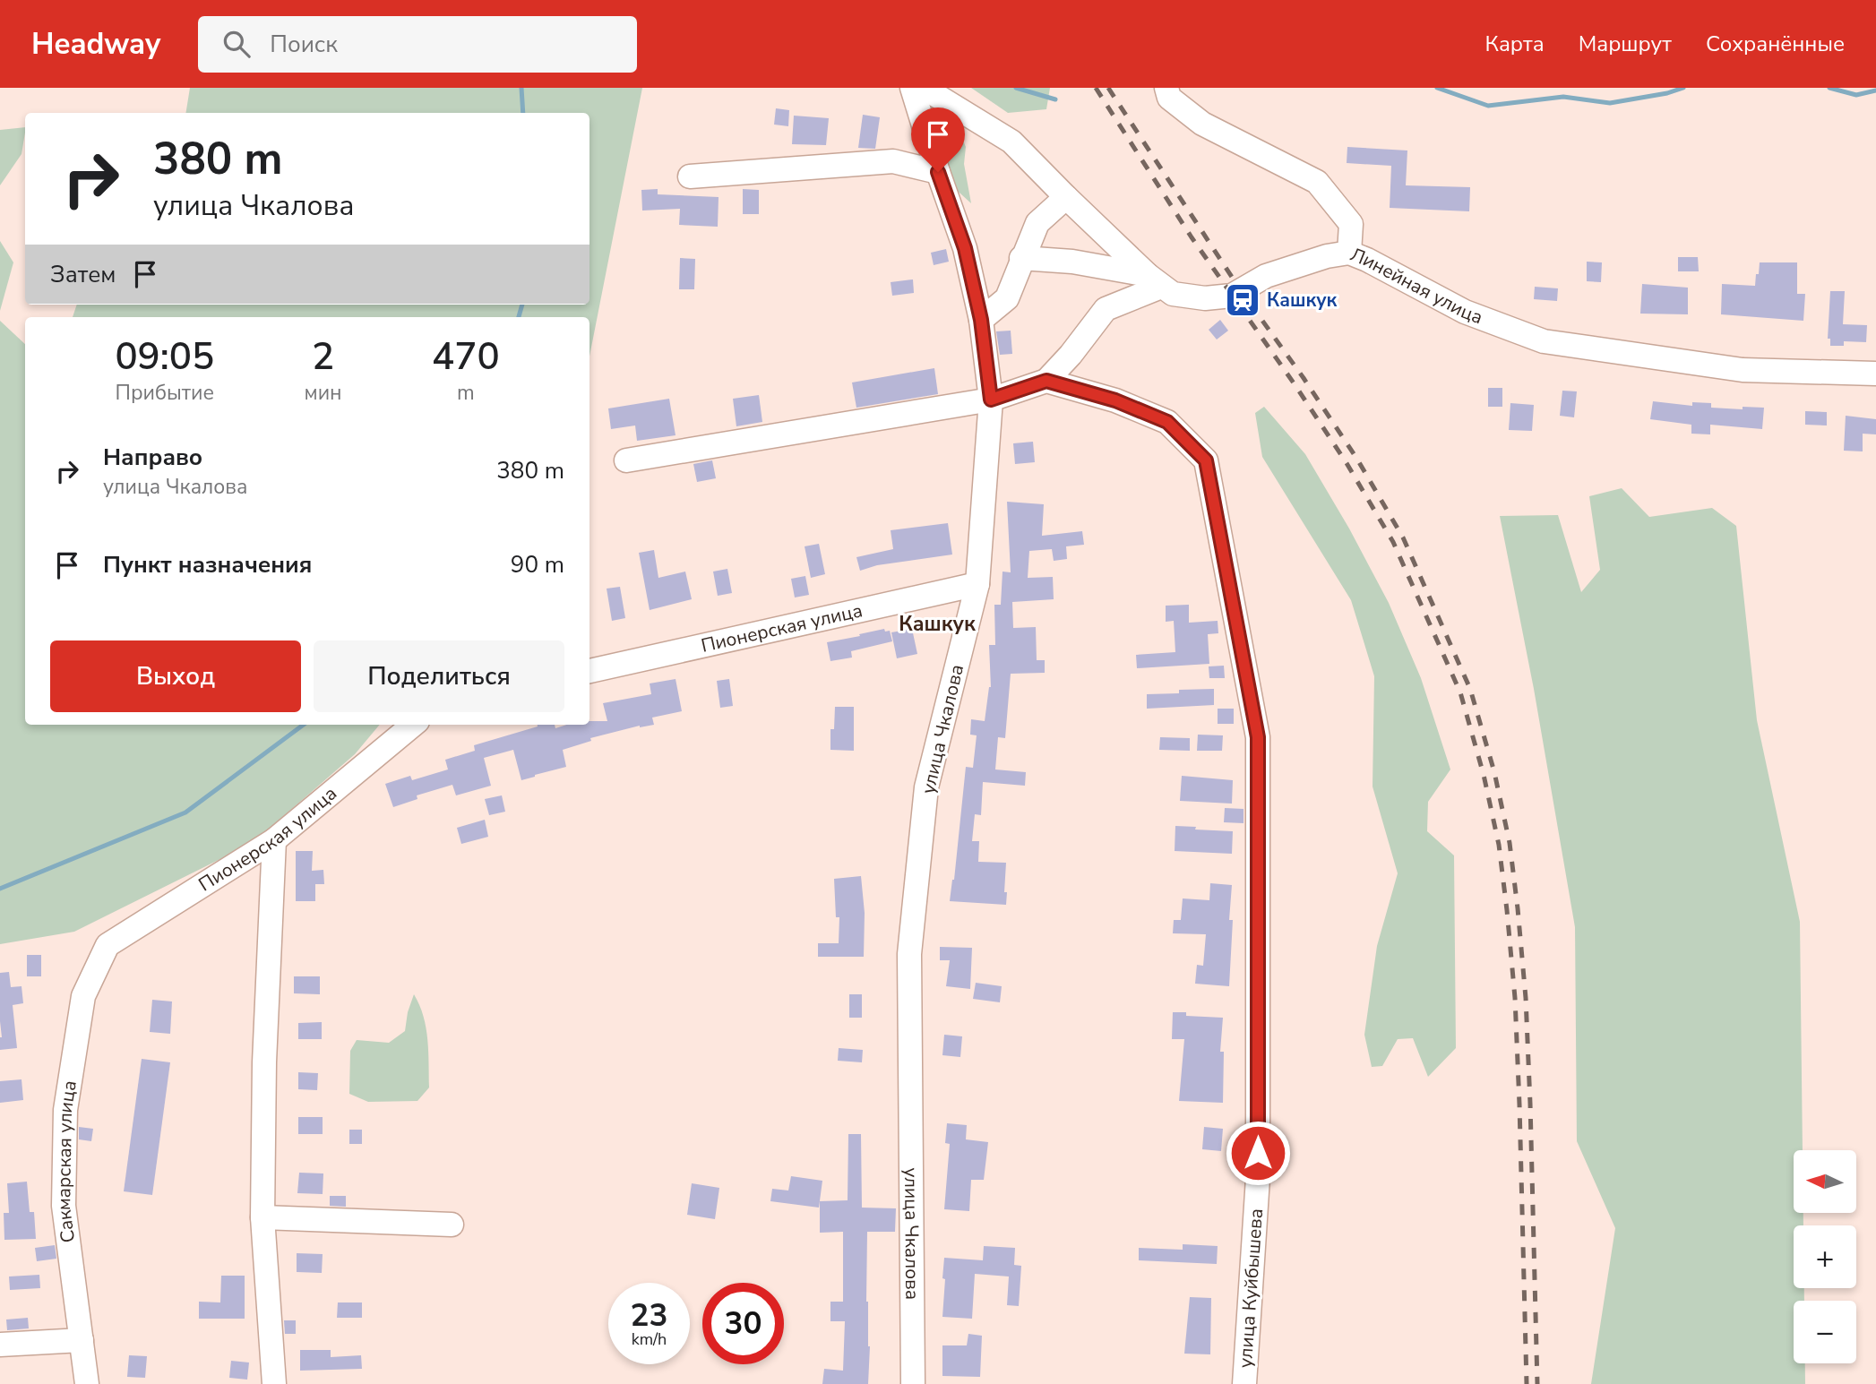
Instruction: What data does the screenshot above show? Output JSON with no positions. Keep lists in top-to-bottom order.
{
  "streets": {
    "street": [
      "Линейная улица",
      "Пионерская улица",
      "улица Чкалова",
      "Сакмарская улица",
      "улица Куйбышева"
    ]
  },
  "crossings": [
    ["Пионерская улица", "улица Чкалова"],
    ["Пионерская улица", "Сакмарская улица"]
  ],
  "districts": ["Кашкук"],
  "places": {
    "station": ["Кашкук"]
  },
  "north": "left",
  "page": {
    "header": "Headway",
    "search": "Поиск",
    "nav": ["Карта", "Маршрут", "Сохранённые"],
    "turn": ["380 m", "улица Чкалова"],
    "then": "Затем",
    "eta": [
      "09:05",
      "Прибытие",
      "2",
      "мин",
      "470",
      "m"
    ],
    "list": [
      {
        "name": "Направо",
        "note": "улица Чкалова",
        "value": "380 m"
      },
      {
        "name": "Пункт назначения",
        "value": "90 m"
      }
    ],
    "buttons": ["Выход", "Поделиться"],
    "map_buttons": ["+", "−"],
    "speed": "23 km/h",
    "limit": "30"
  }
}
